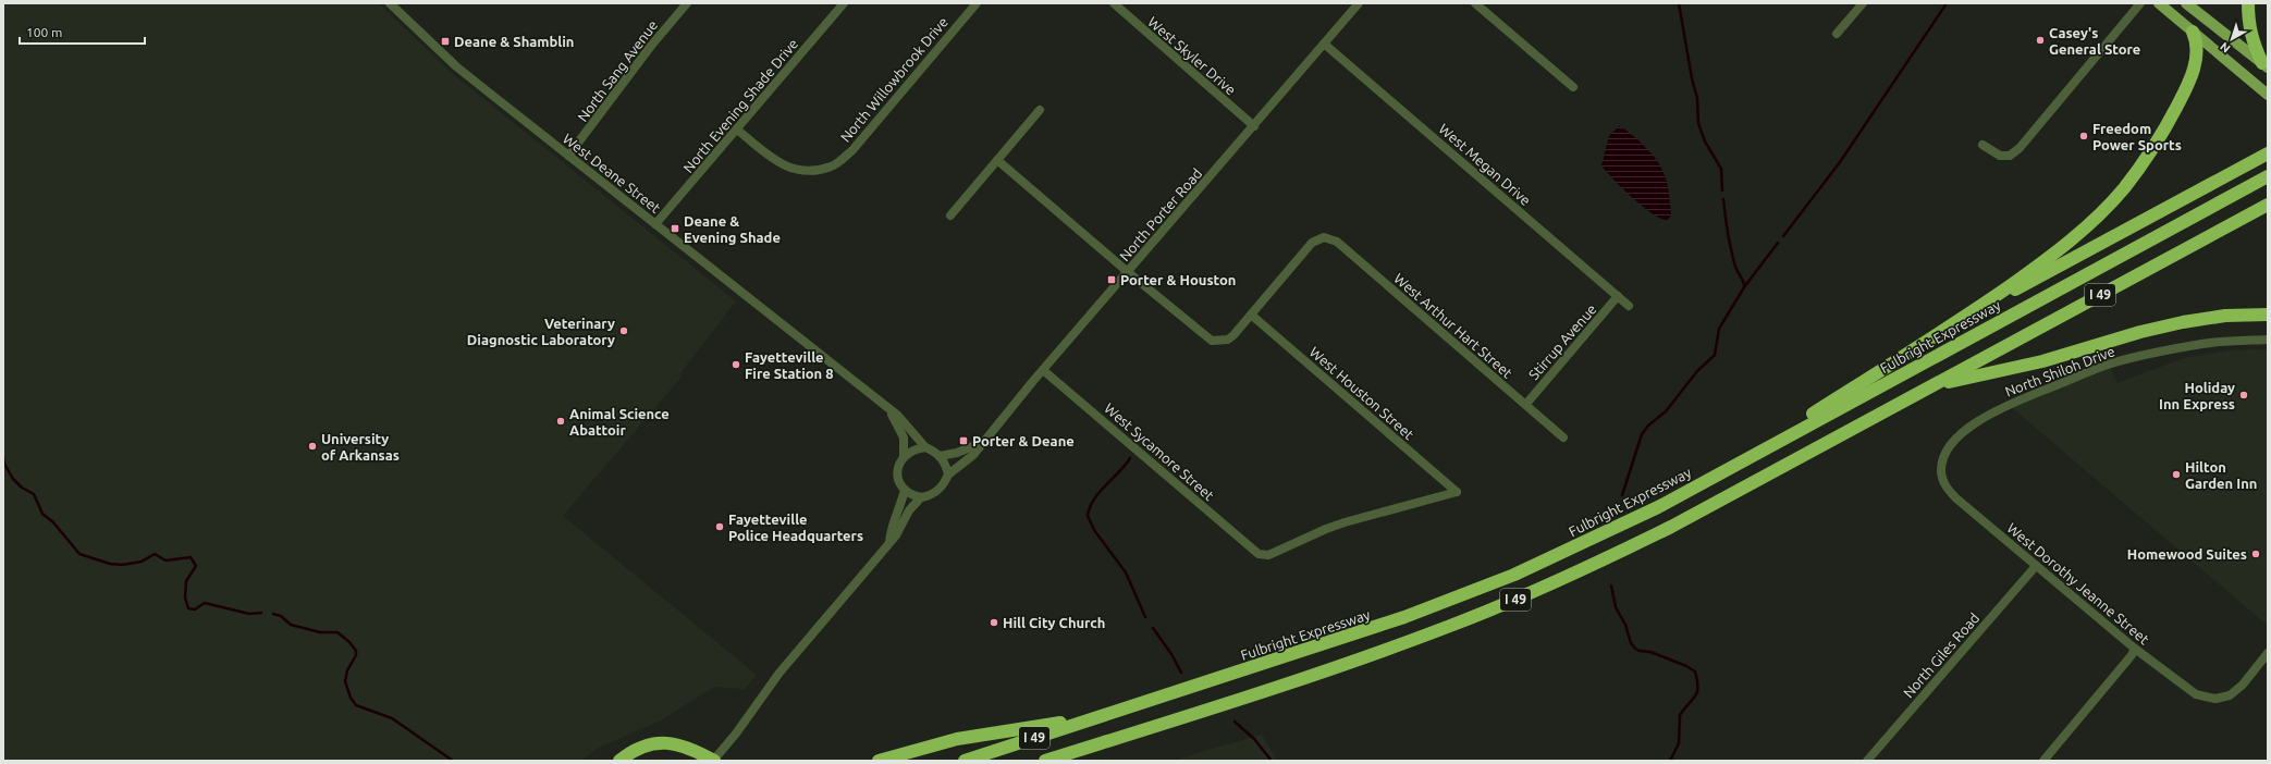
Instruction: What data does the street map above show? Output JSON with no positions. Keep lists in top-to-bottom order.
{
  "streets": {
    "highway": ["I 49", "Fulbright Expressway"],
    "street": [
      "West Skyler Drive",
      "North Sang Avenue",
      "North Willowbrook Drive",
      "North Evening Shade Drive",
      "West Megan Drive",
      "West Deane Street",
      "North Porter Road",
      "West Arthur Hart Street",
      "Stirrup Avenue",
      "North Shiloh Drive",
      "West Houston Street",
      "West Sycamore Street",
      "West Dorothy Jeanne Street",
      "North Giles Road"
    ]
  },
  "crossings": [
    ["West Skyler Drive", "North Porter Road"],
    ["North Sang Avenue", "West Deane Street"],
    ["North Willowbrook Drive", "North Evening Shade Drive"],
    ["North Evening Shade Drive", "West Deane Street"],
    ["West Megan Drive", "North Porter Road"],
    ["West Megan Drive", "Stirrup Avenue"],
    ["West Deane Street", "North Porter Road"],
    ["North Porter Road", "West Sycamore Street"],
    ["West Arthur Hart Street", "Stirrup Avenue"],
    ["West Arthur Hart Street", "West Houston Street"],
    ["North Shiloh Drive", "West Dorothy Jeanne Street"],
    ["West Houston Street", "West Sycamore Street"],
    ["West Dorothy Jeanne Street", "North Giles Road"]
  ],
  "places": {
    "other": [
      "Casey's General Store",
      "Freedom Power Sports",
      "Veterinary Diagnostic Laboratory",
      "Fayetteville Fire Station 8",
      "Holiday Inn Express",
      "Animal Science Abattoir",
      "University of Arkansas",
      "Hilton Garden Inn",
      "Fayetteville Police Headquarters",
      "Homewood Suites",
      "Hill City Church"
    ],
    "transit": [
      "Deane & Shamblin",
      "Deane & Evening Shade",
      "Porter & Houston",
      "Porter & Deane"
    ]
  },
  "scale_bar": "100 m",
  "north": "bottom left"
}
